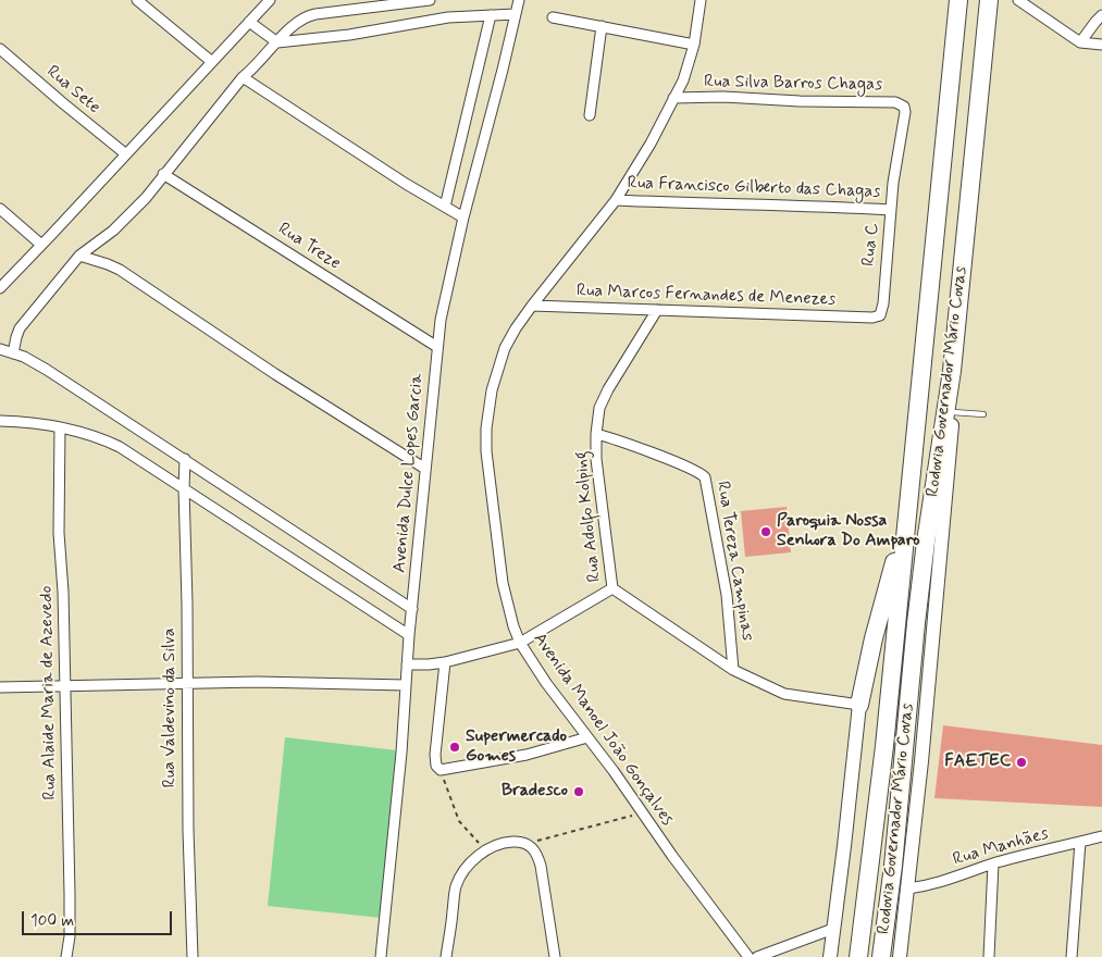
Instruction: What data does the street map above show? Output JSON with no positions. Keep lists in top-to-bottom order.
{
  "streets": {
    "highway": ["Rodovia Governador Mário Covas"],
    "street": [
      "Rua Silva Barros Chagas",
      "Rua Sete",
      "Rua Francisco Gilberto das Chagas",
      "Rua C",
      "Rua Treze",
      "Rua Marcos Fernandes de Menezes",
      "Avenida Dulce Lopes Garcia",
      "Rua Adolfo Kolping",
      "Rua Tereza Campinas",
      "Rua Alaide Maria de Azevedo",
      "Rua Valdevino da Silva",
      "Avenida Manoel João Gonçalves",
      "Rua Manhães"
    ]
  },
  "crossings": [
    ["Rua Silva Barros Chagas", "Rua C"],
    ["Rua Silva Barros Chagas", "Avenida Manoel João Gonçalves"],
    ["Rua Francisco Gilberto das Chagas", "Rua C"],
    ["Rua Francisco Gilberto das Chagas", "Avenida Manoel João Gonçalves"],
    ["Rua C", "Rua Marcos Fernandes de Menezes"],
    ["Rua Treze", "Avenida Dulce Lopes Garcia"],
    ["Rua Marcos Fernandes de Menezes", "Rua Adolfo Kolping"],
    ["Rua Marcos Fernandes de Menezes", "Avenida Manoel João Gonçalves"],
    ["Rua Adolfo Kolping", "Rua Tereza Campinas"]
  ],
  "places": [
    "Paroquia Nossa Senhora Do Amparo",
    "Supermercado Gomes",
    "FAETEC",
    "Bradesco"
  ],
  "scale_bar": "100 m"
}
